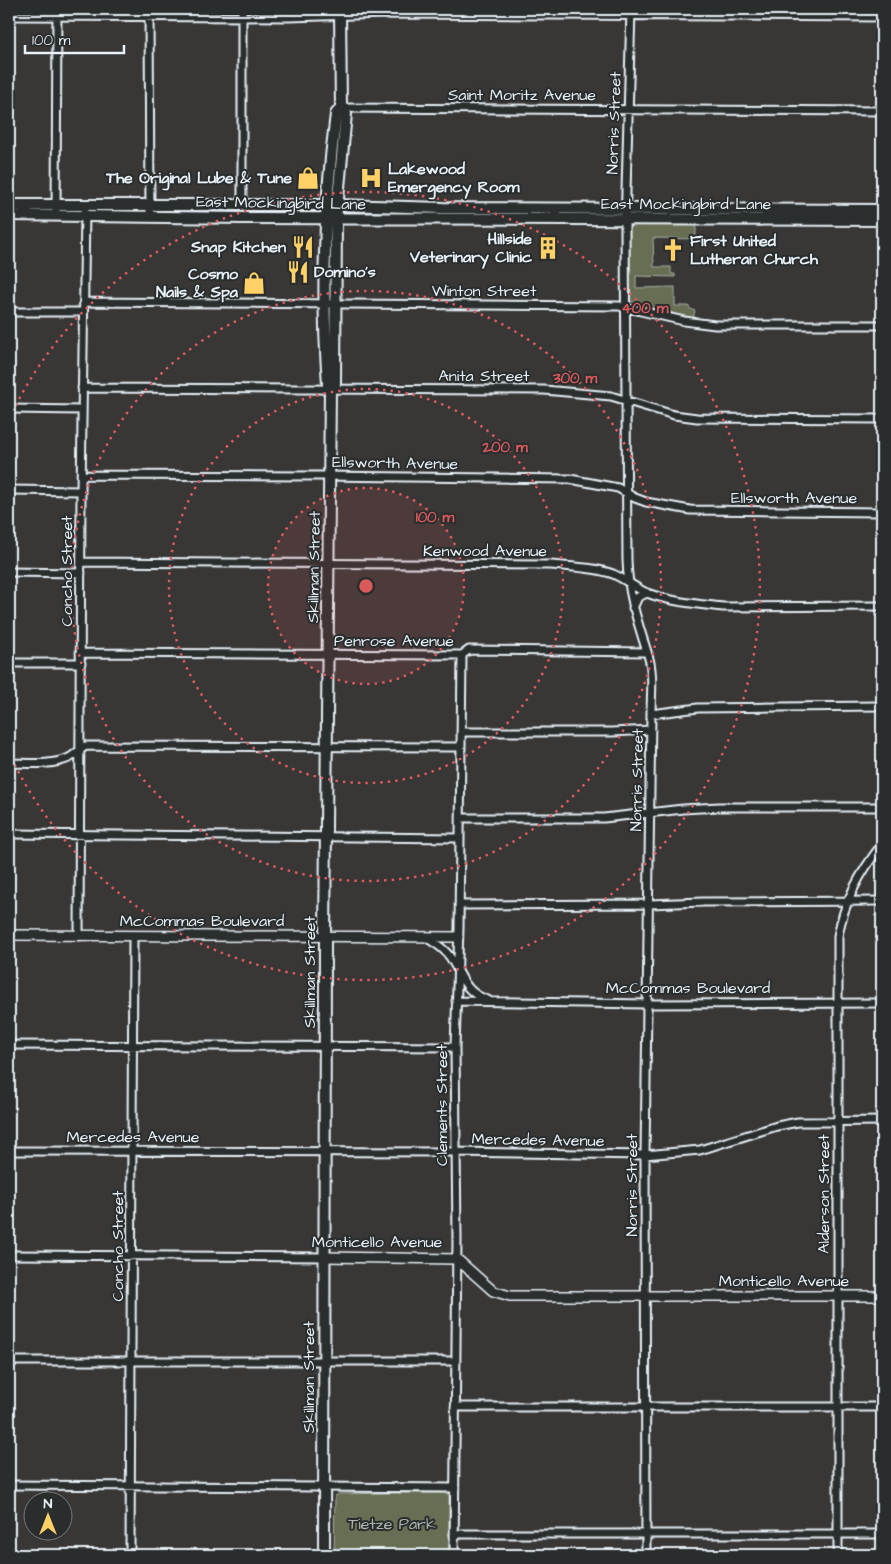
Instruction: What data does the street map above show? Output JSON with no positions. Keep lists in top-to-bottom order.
{
  "streets": {
    "main road": ["East Mockingbird Lane", "Skillman Street"],
    "street": [
      "Saint Moritz Avenue",
      "Norris Street",
      "Winton Street",
      "Anita Street",
      "Ellsworth Avenue",
      "Kenwood Avenue",
      "Concho Street",
      "Penrose Avenue",
      "McCommas Boulevard",
      "Clements Street",
      "Mercedes Avenue",
      "Alderson Street",
      "Monticello Avenue"
    ]
  },
  "crossings": [
    ["Saint Moritz Avenue", "Norris Street"],
    ["Saint Moritz Avenue", "Skillman Street"],
    ["Norris Street", "East Mockingbird Lane"],
    ["Norris Street", "Winton Street"],
    ["Norris Street", "Anita Street"],
    ["Norris Street", "Ellsworth Avenue"],
    ["Norris Street", "Kenwood Avenue"],
    ["Norris Street", "Penrose Avenue"],
    ["Norris Street", "McCommas Boulevard"],
    ["Norris Street", "Mercedes Avenue"],
    ["Norris Street", "Monticello Avenue"],
    ["East Mockingbird Lane", "Skillman Street"],
    ["East Mockingbird Lane", "Concho Street"],
    ["Winton Street", "Skillman Street"],
    ["Winton Street", "Concho Street"],
    ["Anita Street", "Skillman Street"],
    ["Anita Street", "Concho Street"],
    ["Ellsworth Avenue", "Skillman Street"],
    ["Ellsworth Avenue", "Concho Street"],
    ["Kenwood Avenue", "Skillman Street"],
    ["Kenwood Avenue", "Concho Street"],
    ["Skillman Street", "Penrose Avenue"],
    ["Skillman Street", "McCommas Boulevard"],
    ["Skillman Street", "Mercedes Avenue"],
    ["Skillman Street", "Monticello Avenue"],
    ["Concho Street", "Penrose Avenue"],
    ["Concho Street", "McCommas Boulevard"],
    ["Concho Street", "Mercedes Avenue"],
    ["Concho Street", "Monticello Avenue"],
    ["Penrose Avenue", "Clements Street"],
    ["McCommas Boulevard", "Clements Street"],
    ["McCommas Boulevard", "Alderson Street"],
    ["Clements Street", "Mercedes Avenue"],
    ["Clements Street", "Monticello Avenue"],
    ["Mercedes Avenue", "Alderson Street"],
    ["Alderson Street", "Monticello Avenue"]
  ],
  "parks": ["Tietze Park"],
  "places": {
    "shop": ["The Original Lube & Tune", "Cosmo Nails & Spa"],
    "hospital": ["Lakewood Emergency Room"],
    "restaurant": ["Snap Kitchen", "Domino's"],
    "building": ["Hillside Veterinary Clinic"],
    "church": ["First United Lutheran Church"]
  },
  "scale_bar": "100 m",
  "north": "top",
  "rings": [
    "400 m",
    "300 m",
    "200 m",
    "100 m"
  ]
}
